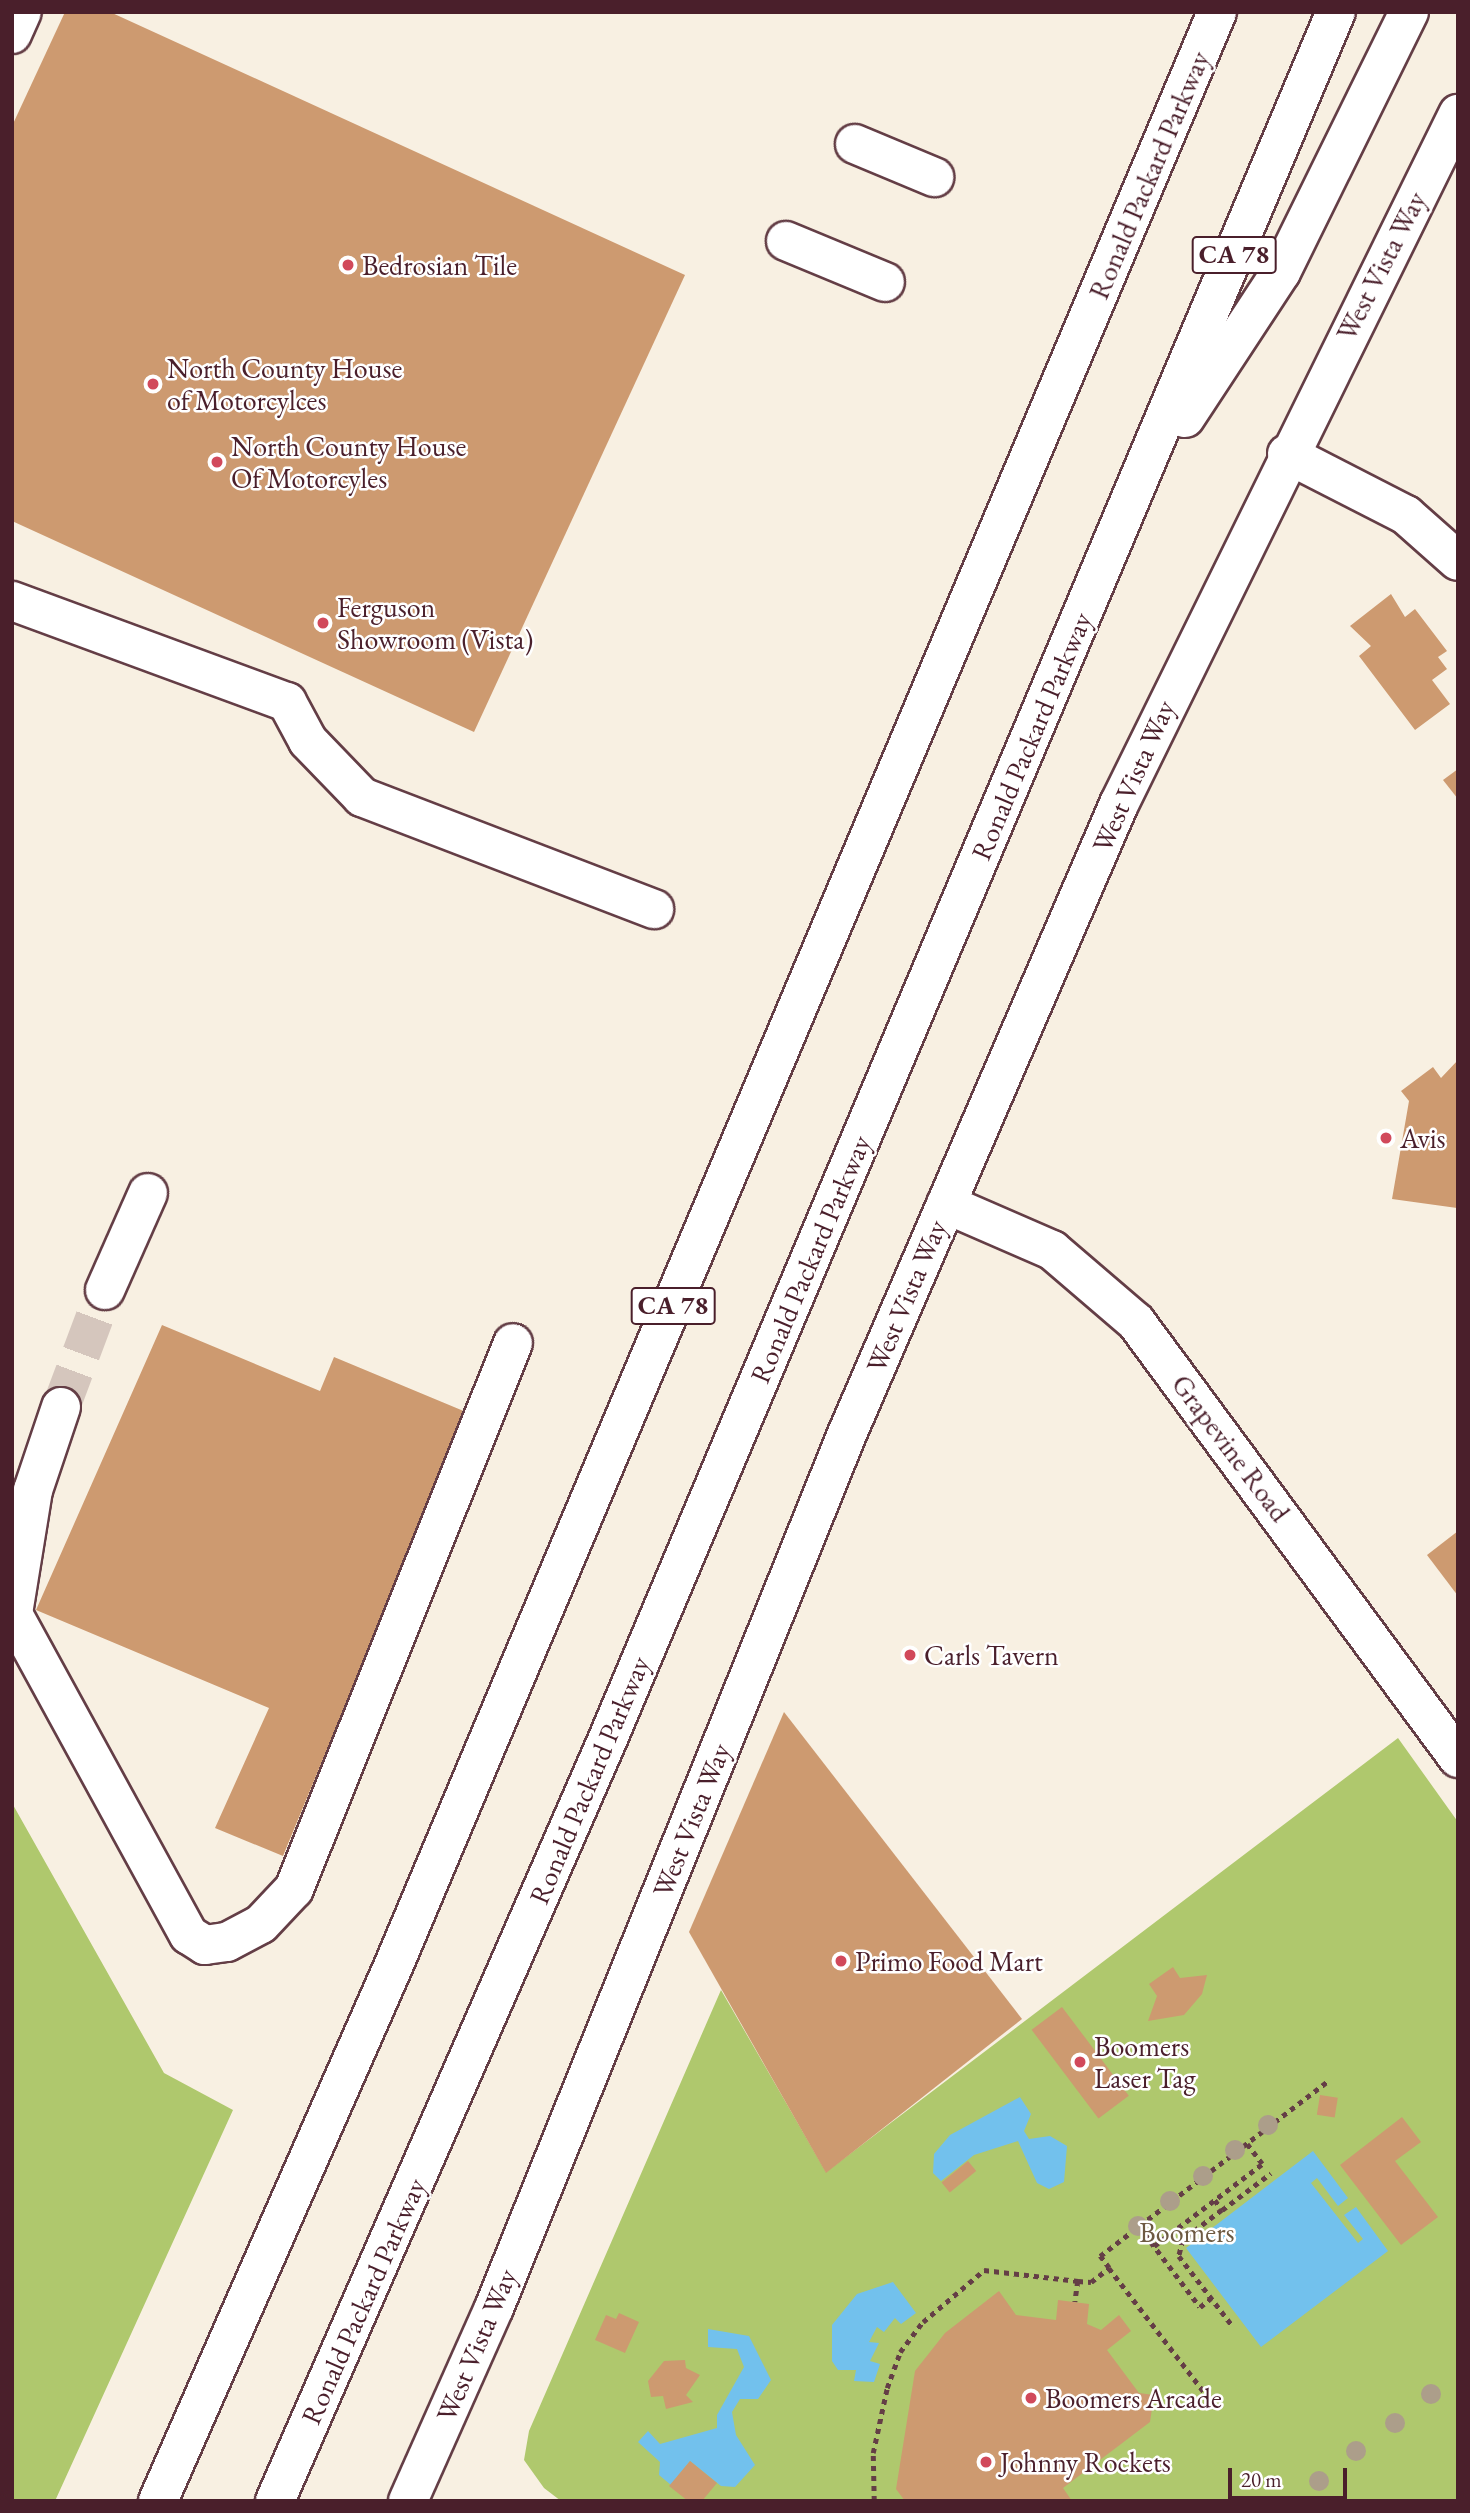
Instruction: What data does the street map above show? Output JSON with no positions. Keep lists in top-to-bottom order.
{
  "streets": {
    "main road": [
      "Ronald Packard Parkway",
      "CA 78",
      "West Vista Way",
      "Grapevine Road"
    ]
  },
  "crossings": [
    ["West Vista Way", "Grapevine Road"]
  ],
  "parks": ["Boomers"],
  "places": [
    "Bedrosian Tile",
    "North County House of Motorcylces",
    "North County House Of Motorcyles",
    "Ferguson Showroom (Vista)",
    "Avis",
    "Carls Tavern",
    "Primo Food Mart",
    "Boomers Laser Tag",
    "Boomers Arcade",
    "Johnny Rockets"
  ],
  "scale_bar": "20 m"
}
